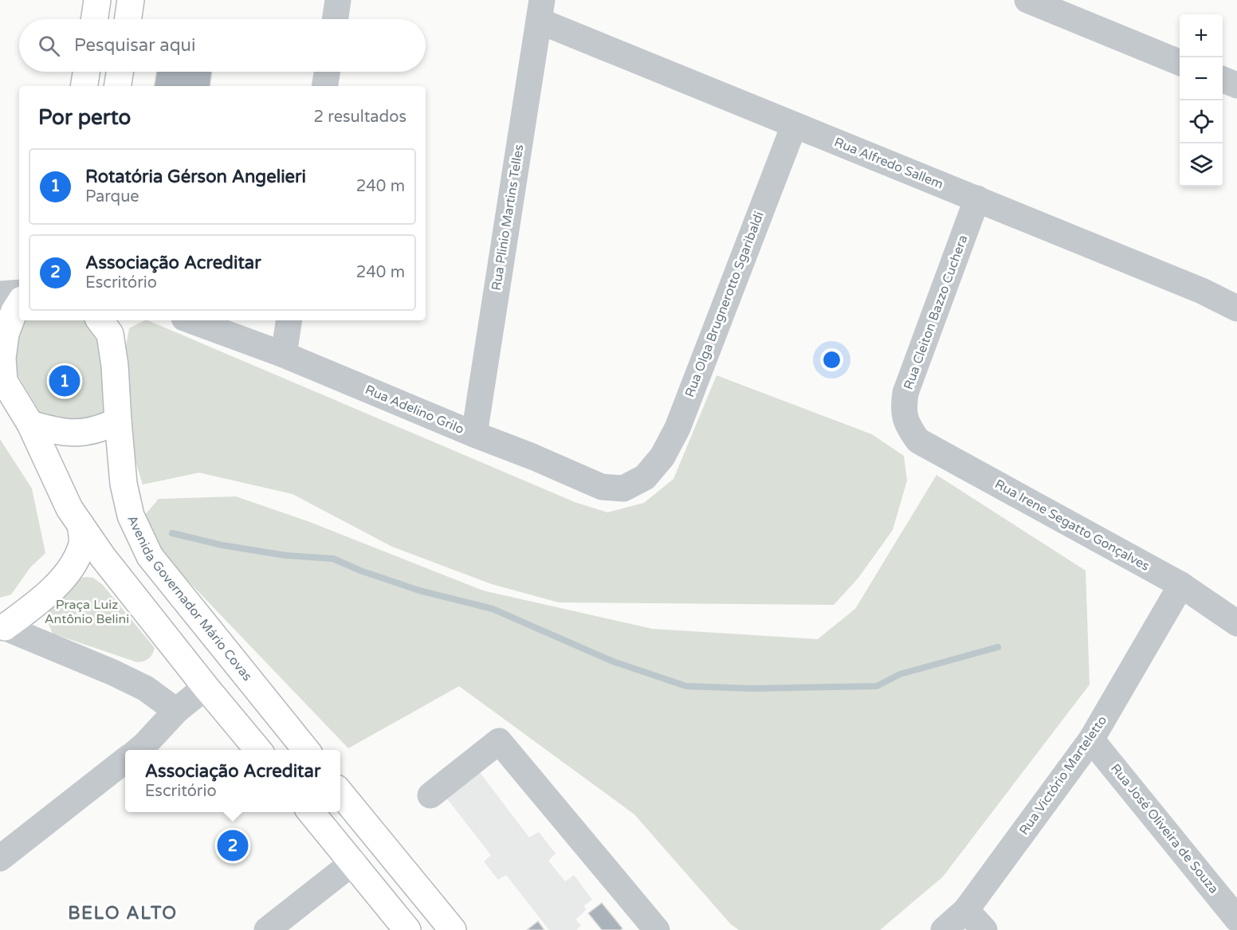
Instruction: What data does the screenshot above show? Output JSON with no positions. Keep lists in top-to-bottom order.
{
  "streets": {
    "main road": ["Avenida Governador Mário Covas"],
    "street": [
      "Rua Alfredo Sallem",
      "Rua Plinio Martins Telles",
      "Rua Olga Brugnerotto Sgaribaldi",
      "Rua Cleiton Bazzo Cuchera",
      "Rua Adelino Grilo",
      "Rua Irene Segatto Gonçalves",
      "Rua Victório Marteletto",
      "Rua José Oliveira de Souza"
    ]
  },
  "crossings": [
    ["Rua Alfredo Sallem", "Rua Plinio Martins Telles"],
    ["Rua Alfredo Sallem", "Rua Olga Brugnerotto Sgaribaldi"],
    ["Rua Alfredo Sallem", "Rua Cleiton Bazzo Cuchera"],
    ["Rua Plinio Martins Telles", "Rua Adelino Grilo"],
    ["Rua Olga Brugnerotto Sgaribaldi", "Rua Adelino Grilo"],
    ["Rua Cleiton Bazzo Cuchera", "Rua Irene Segatto Gonçalves"],
    ["Rua Irene Segatto Gonçalves", "Rua Victório Marteletto"],
    ["Rua Victório Marteletto", "Rua José Oliveira de Souza"]
  ],
  "districts": ["BELO ALTO"],
  "parks": ["Praça Luiz Antônio Belini"],
  "page": {
    "map_buttons": ["+", "−"],
    "search": "Pesquisar aqui",
    "heading": ["Por perto", "2 resultados"],
    "list": [
      {
        "mark": "1",
        "name": "Rotatória Gérson Angelieri",
        "note": "Parque",
        "value": "240 m"
      },
      {
        "mark": "2",
        "name": "Associação Acreditar",
        "note": "Escritório",
        "value": "240 m"
      }
    ],
    "pins": ["1", "2"],
    "popup": ["Associação Acreditar", "Escritório"]
  }
}
